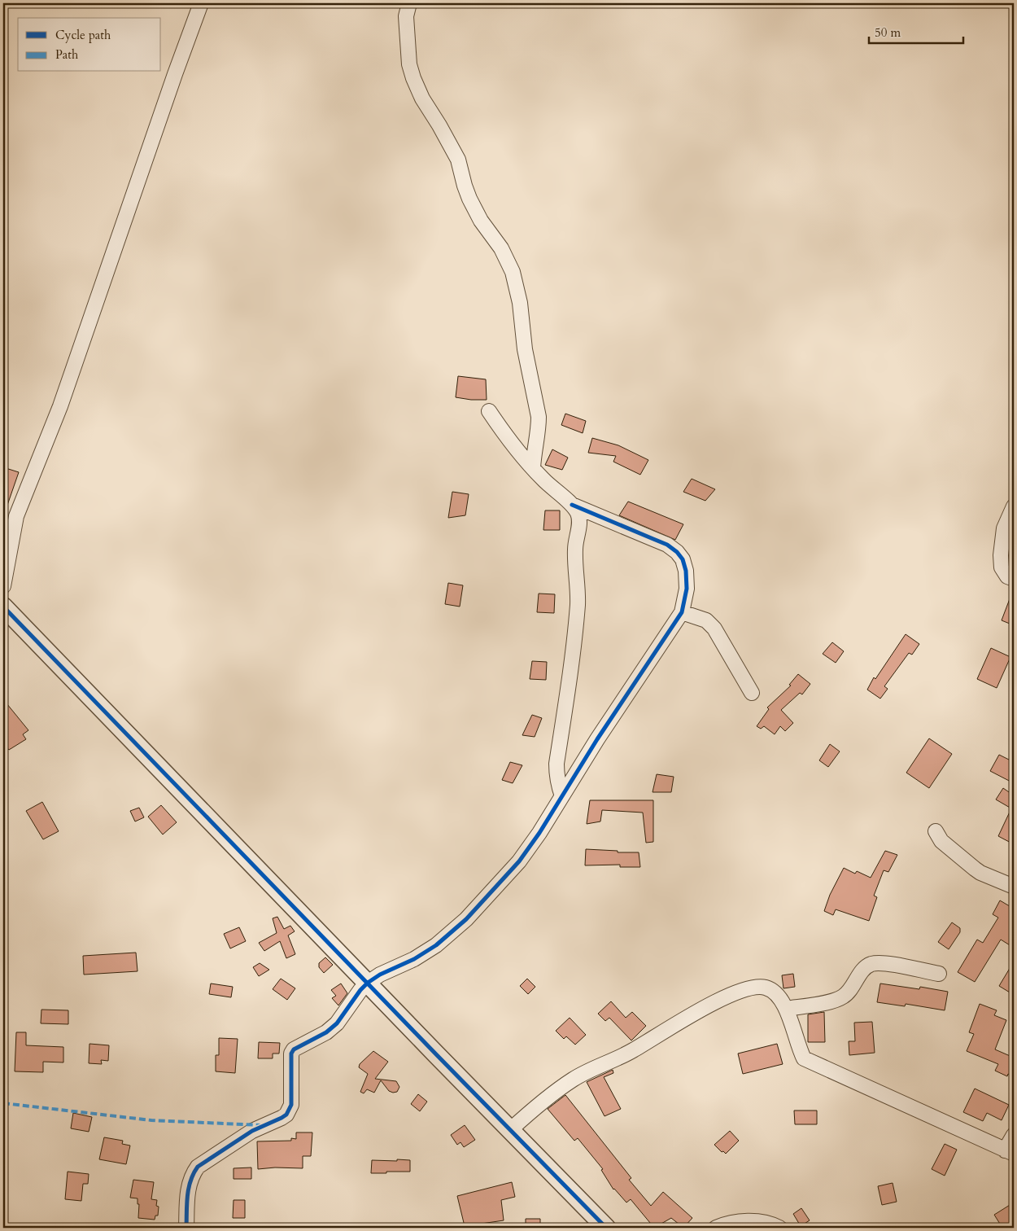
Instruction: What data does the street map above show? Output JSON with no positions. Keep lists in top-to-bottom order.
{
  "legend": ["Cycle path", "Path"],
  "scale_bar": "50 m"
}
